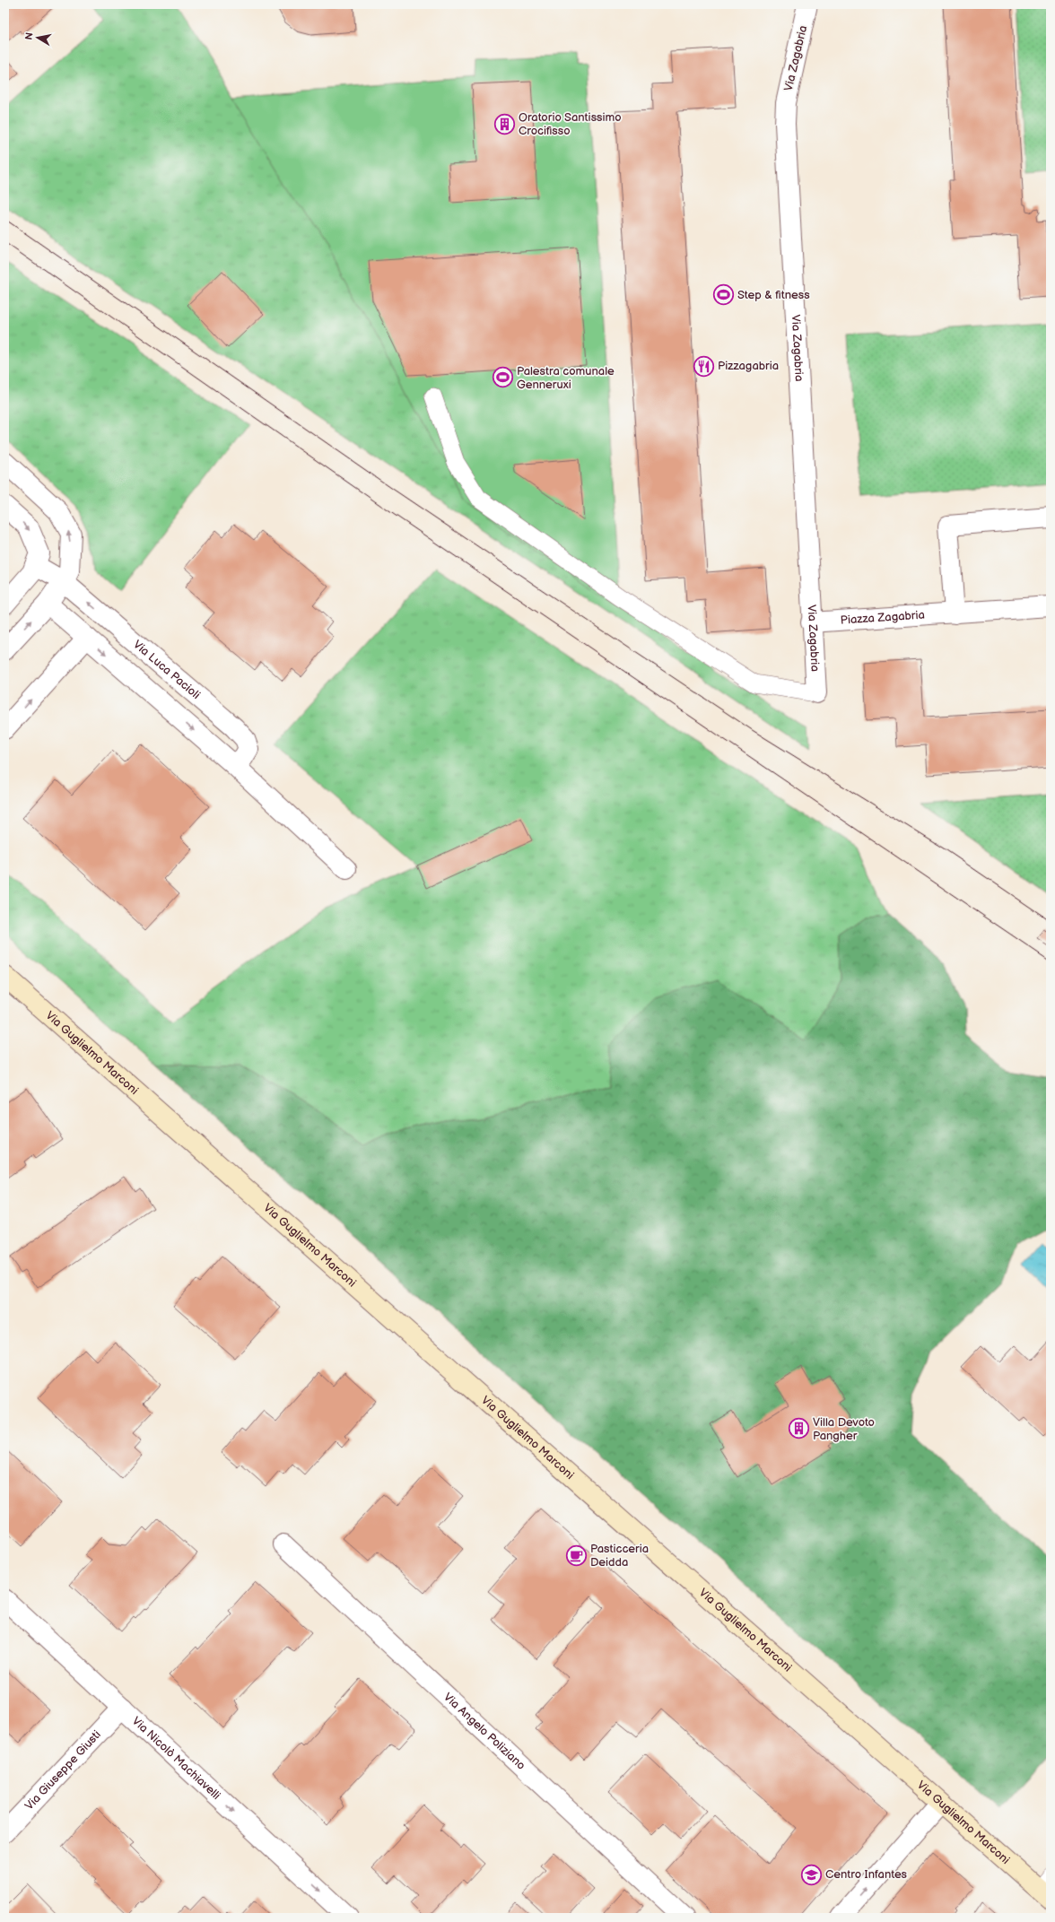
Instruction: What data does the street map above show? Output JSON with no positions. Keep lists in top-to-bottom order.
{
  "streets": {
    "main road": ["Via Guglielmo Marconi"],
    "street": [
      "Via Zagabria",
      "Piazza Zagabria",
      "Via Luca Pacioli",
      "Via Angelo Poliziano",
      "Via Nicolò Machiavelli",
      "Via Giuseppe Giusti"
    ]
  },
  "crossings": [
    ["Via Zagabria", "Piazza Zagabria"],
    ["Via Nicolò Machiavelli", "Via Giuseppe Giusti"]
  ],
  "one_way": ["Via Nicolò Machiavelli"],
  "places": {
    "building": ["Oratorio Santissimo Crocifisso", "Villa Devoto Pangher"],
    "sports": ["Step & fitness", "Palestra comunale Genneruxi"],
    "restaurant": ["Pizzagabria"],
    "cafe": ["Pasticceria Deidda"],
    "school or university": ["Centro Infantes"]
  },
  "north": "left"
}
